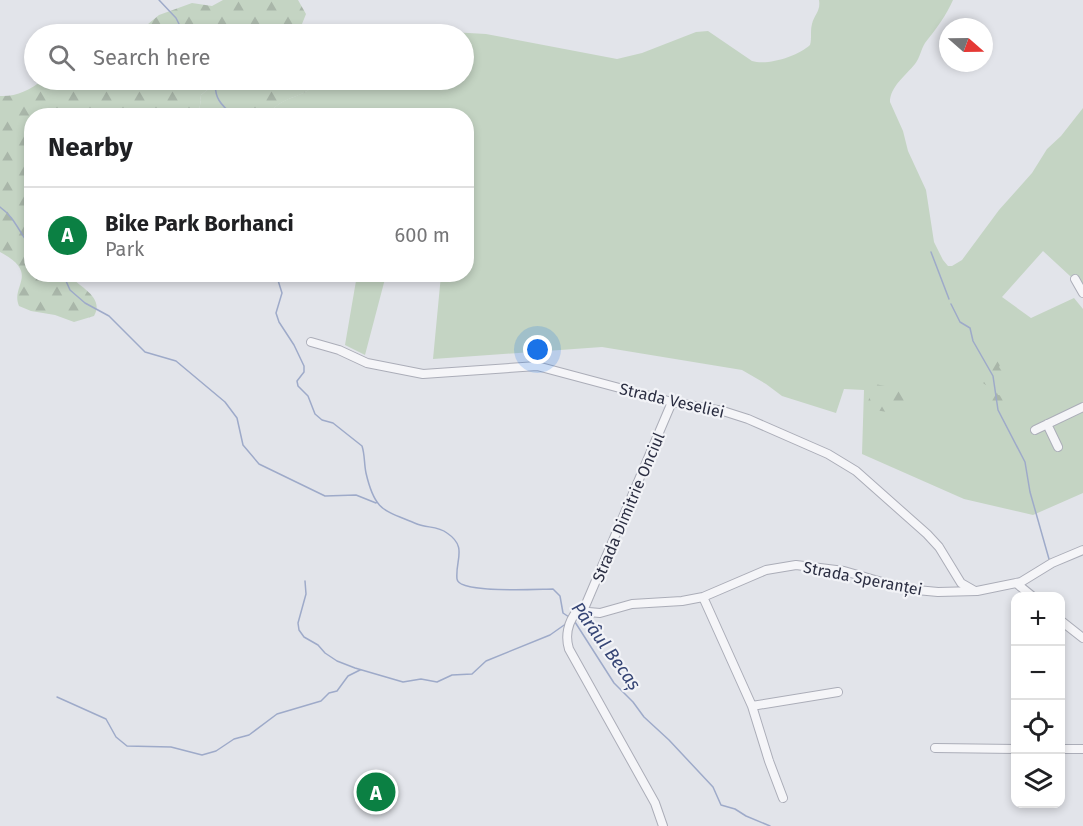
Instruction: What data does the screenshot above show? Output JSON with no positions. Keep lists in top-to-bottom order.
{
  "streets": {
    "street": ["Strada Veseliei", "Strada Dimitrie Onciul", "Strada Speranței"]
  },
  "crossings": [
    ["Strada Veseliei", "Strada Dimitrie Onciul"],
    ["Strada Veseliei", "Strada Speranței"],
    ["Strada Dimitrie Onciul", "Strada Speranței"]
  ],
  "water": ["Pârâul Becaș"],
  "north": "right",
  "page": {
    "search": "Search here",
    "heading": "Nearby",
    "list": [
      {
        "mark": "A",
        "name": "Bike Park Borhanci",
        "note": "Park",
        "value": "600 m"
      }
    ],
    "map_buttons": ["+", "−"],
    "pins": "A"
  }
}
